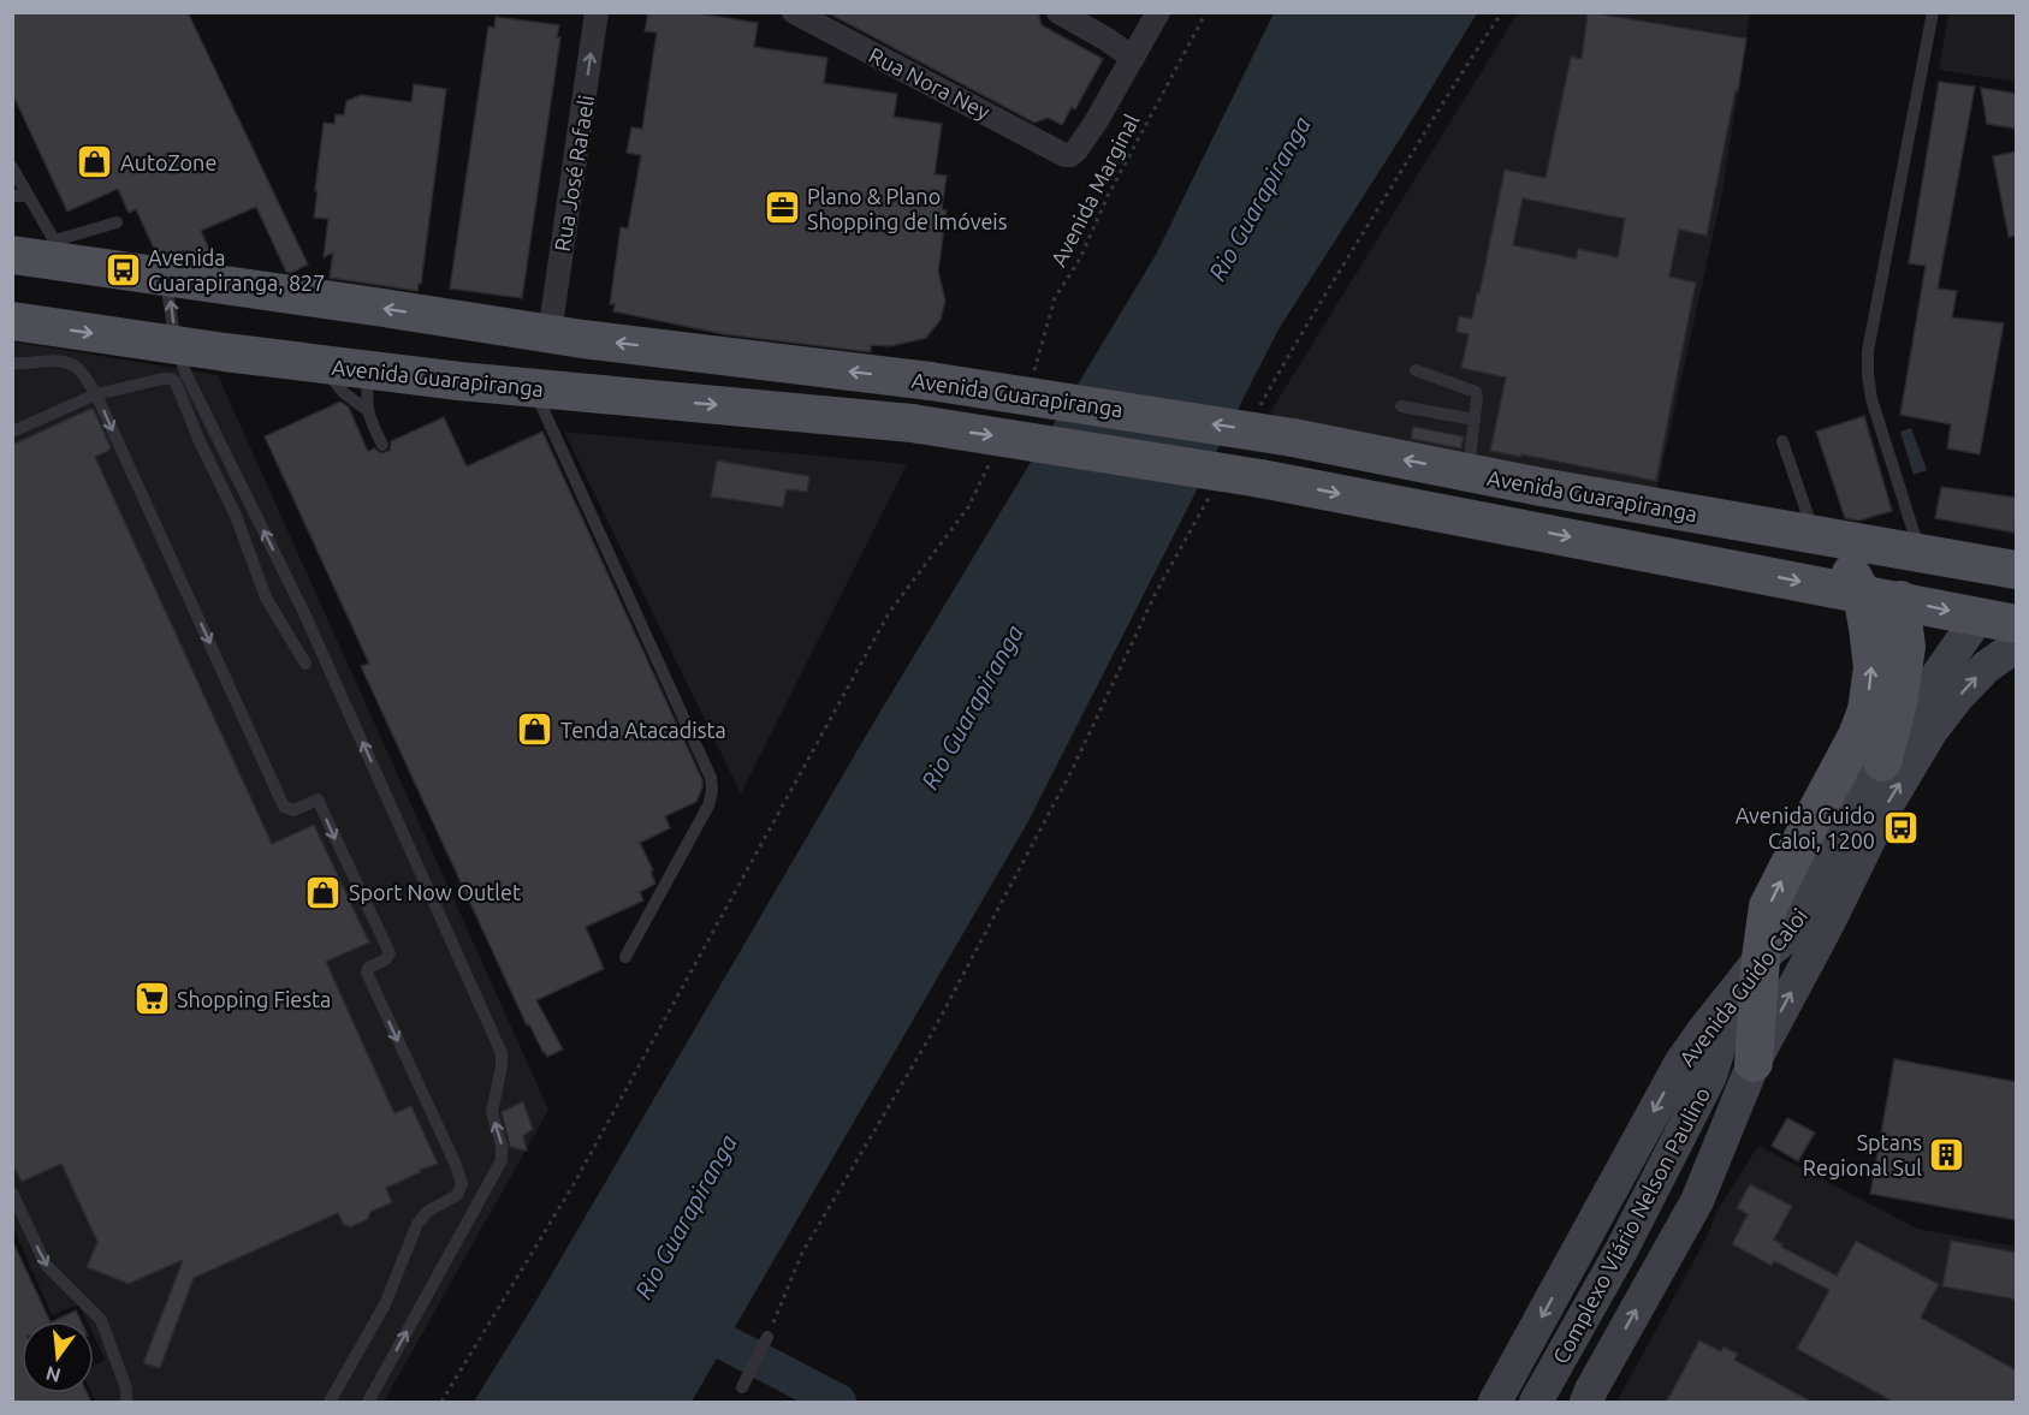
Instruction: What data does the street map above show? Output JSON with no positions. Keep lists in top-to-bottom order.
{
  "streets": {
    "main road": ["Avenida Guarapiranga", "Avenida Guido Caloi", "Complexo Viário Nelson Paulino"],
    "street": ["Rua Nora Ney", "Rua José Rafaeli"],
    "path": ["Avenida Marginal"]
  },
  "crossings": [
    ["Rua José Rafaeli", "Avenida Guarapiranga"],
    ["Avenida Guarapiranga", "Avenida Guido Caloi"],
    ["Avenida Guido Caloi", "Complexo Viário Nelson Paulino"]
  ],
  "one_way": ["Rua José Rafaeli"],
  "water": ["Rio Guarapiranga"],
  "places": {
    "shop": ["AutoZone", "Tenda Atacadista", "Sport Now Outlet"],
    "office": ["Plano & Plano Shopping de Imóveis"],
    "bus stop": ["Avenida Guarapiranga, 827", "Avenida Guido Caloi, 1200"],
    "supermarket": ["Shopping Fiesta"],
    "building": ["Sptans Regional Sul"]
  },
  "north": "bottom"
}
